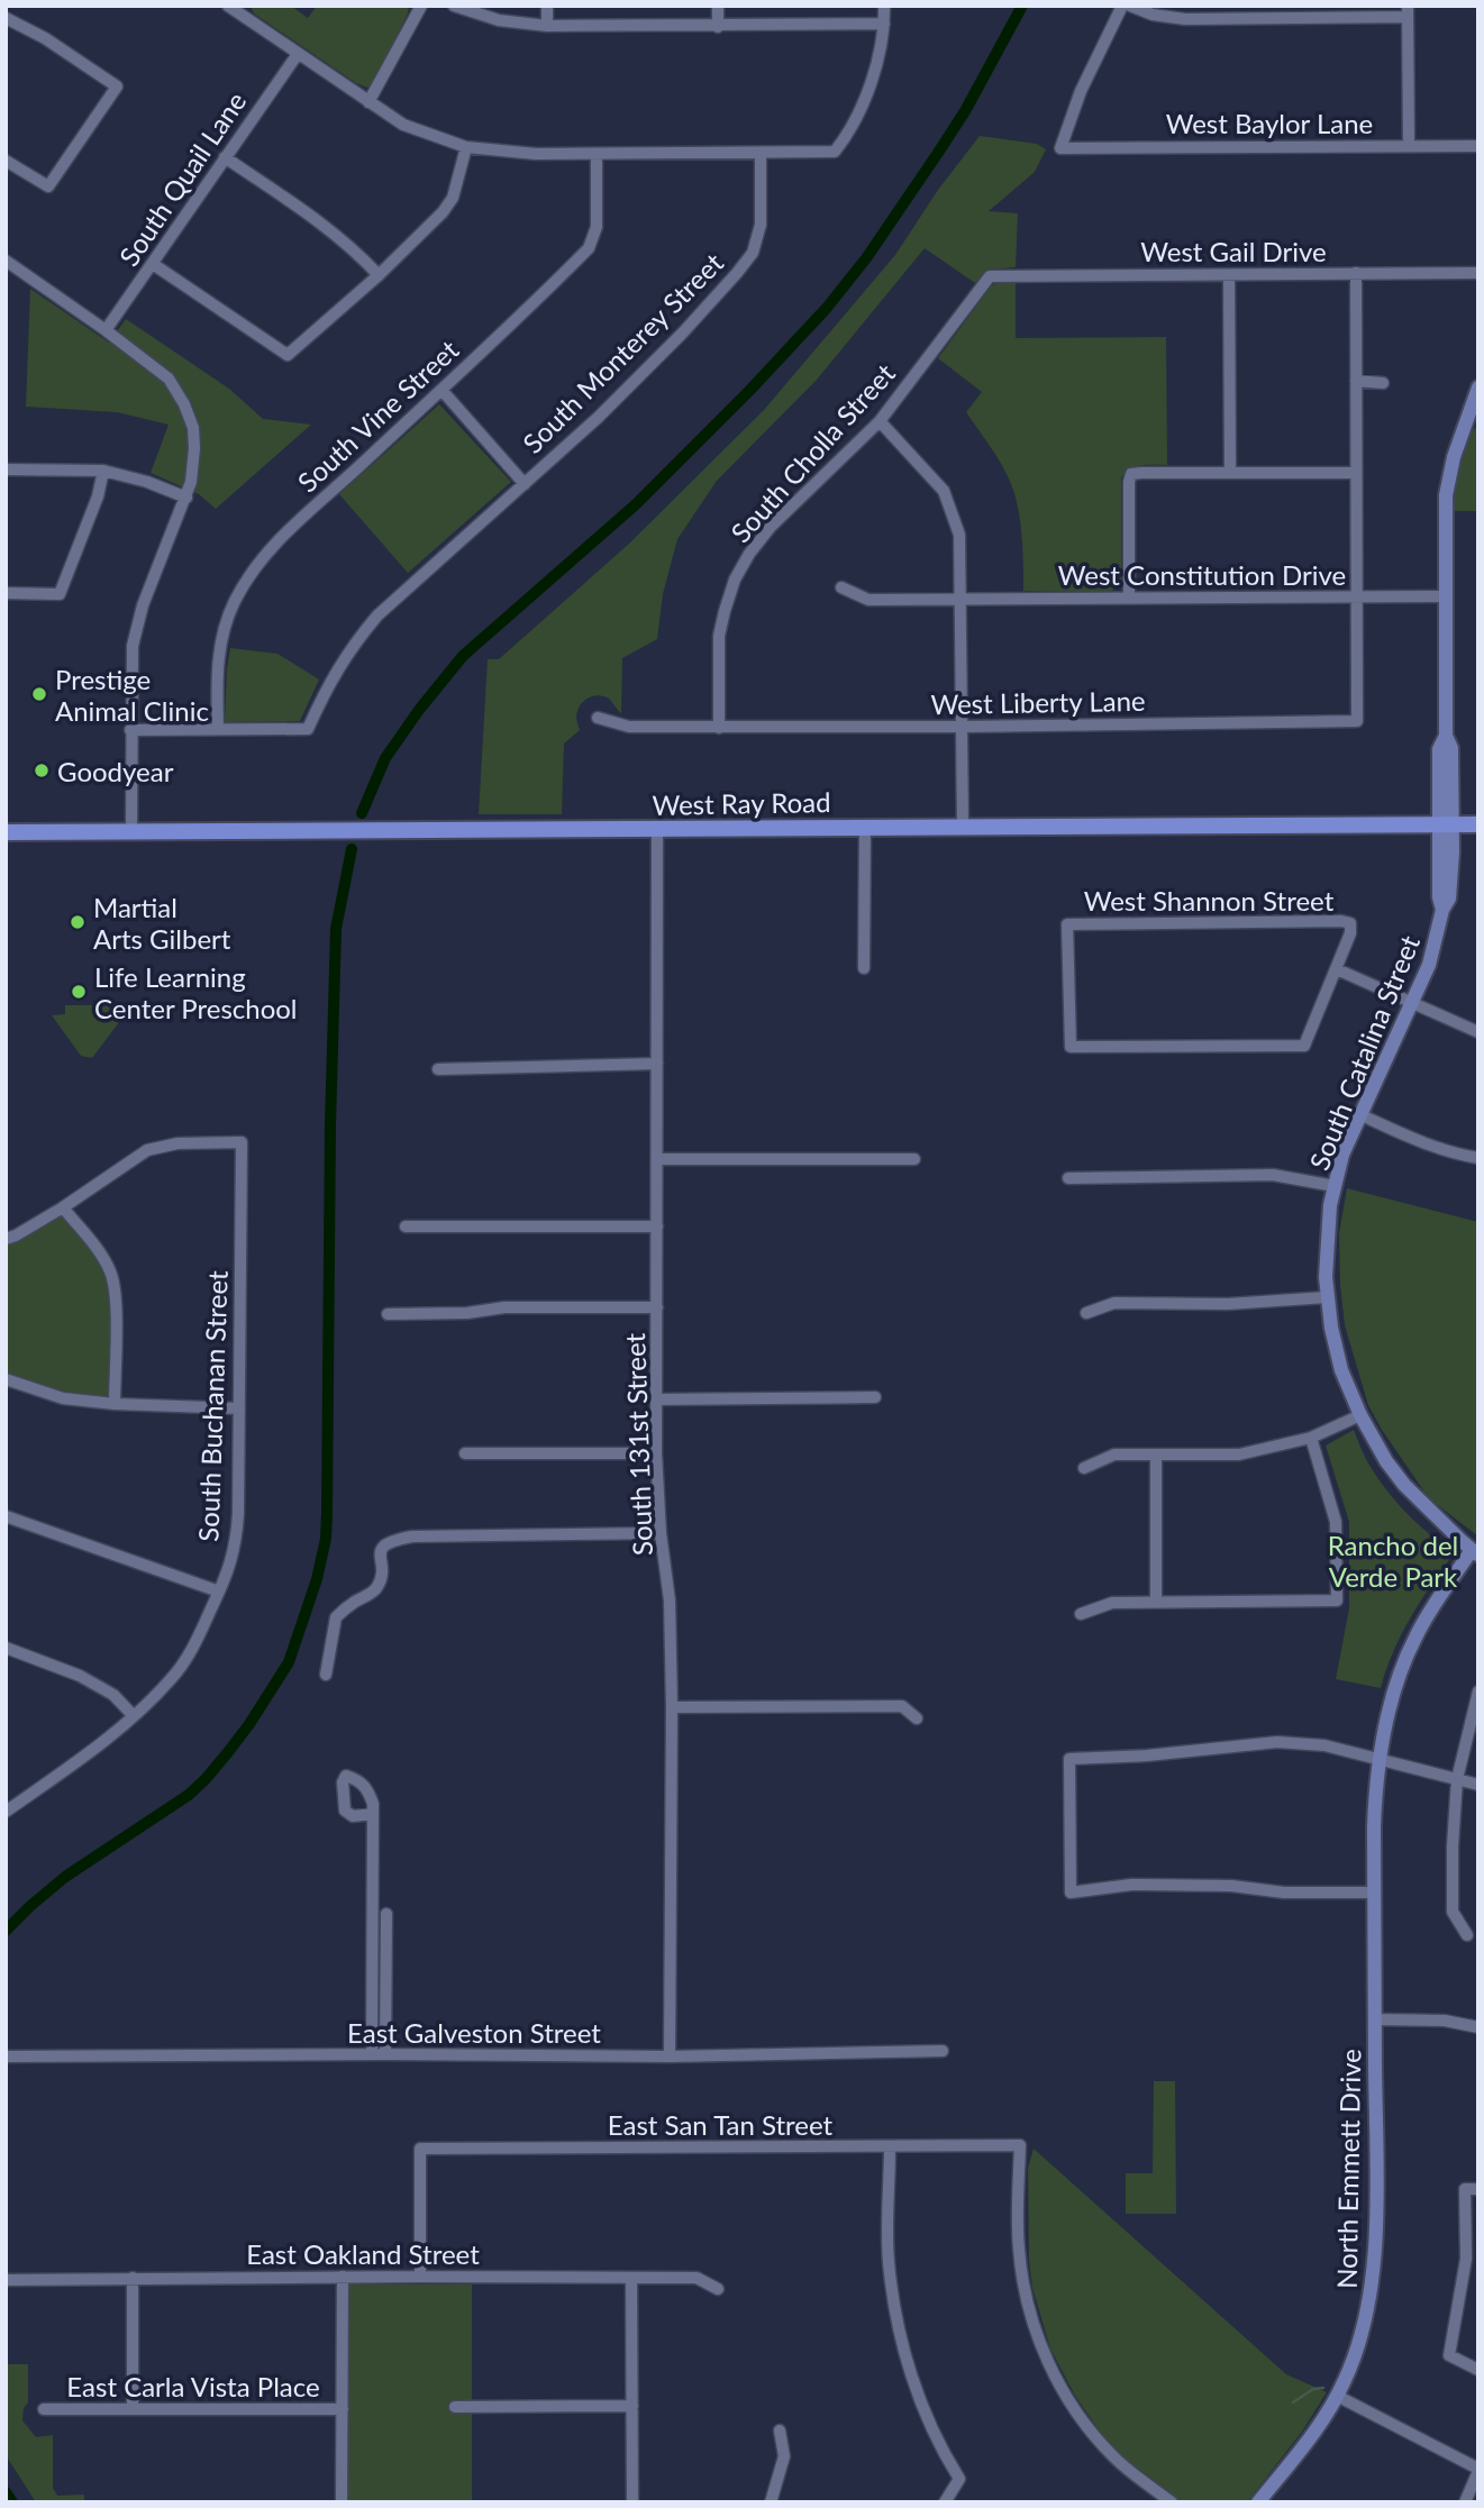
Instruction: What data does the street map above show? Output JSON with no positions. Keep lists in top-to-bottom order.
{
  "streets": {
    "main road": ["West Ray Road"],
    "street": [
      "West Baylor Lane",
      "South Quail Lane",
      "West Gail Drive",
      "South Monterey Street",
      "South Vine Street",
      "South Cholla Street",
      "West Constitution Drive",
      "West Liberty Lane",
      "West Shannon Street",
      "South Catalina Street",
      "South Buchanan Street",
      "South 131st Street",
      "East Galveston Street",
      "East San Tan Street",
      "North Emmett Drive",
      "East Oakland Street",
      "East Carla Vista Place"
    ]
  },
  "crossings": [
    ["West Gail Drive", "South Cholla Street"],
    ["South Monterey Street", "South Vine Street"],
    ["South Cholla Street", "West Liberty Lane"],
    ["West Constitution Drive", "West Liberty Lane"],
    ["West Constitution Drive", "South Catalina Street"],
    ["West Ray Road", "South Catalina Street"],
    ["West Ray Road", "South 131st Street"],
    ["South Catalina Street", "North Emmett Drive"],
    ["South 131st Street", "East Galveston Street"],
    ["East San Tan Street", "East Oakland Street"]
  ],
  "parks": ["Rancho del Verde Park"],
  "places": [
    "Prestige Animal Clinic",
    "Goodyear",
    "Martial Arts Gilbert",
    "Life Learning Center Preschool"
  ]
}
